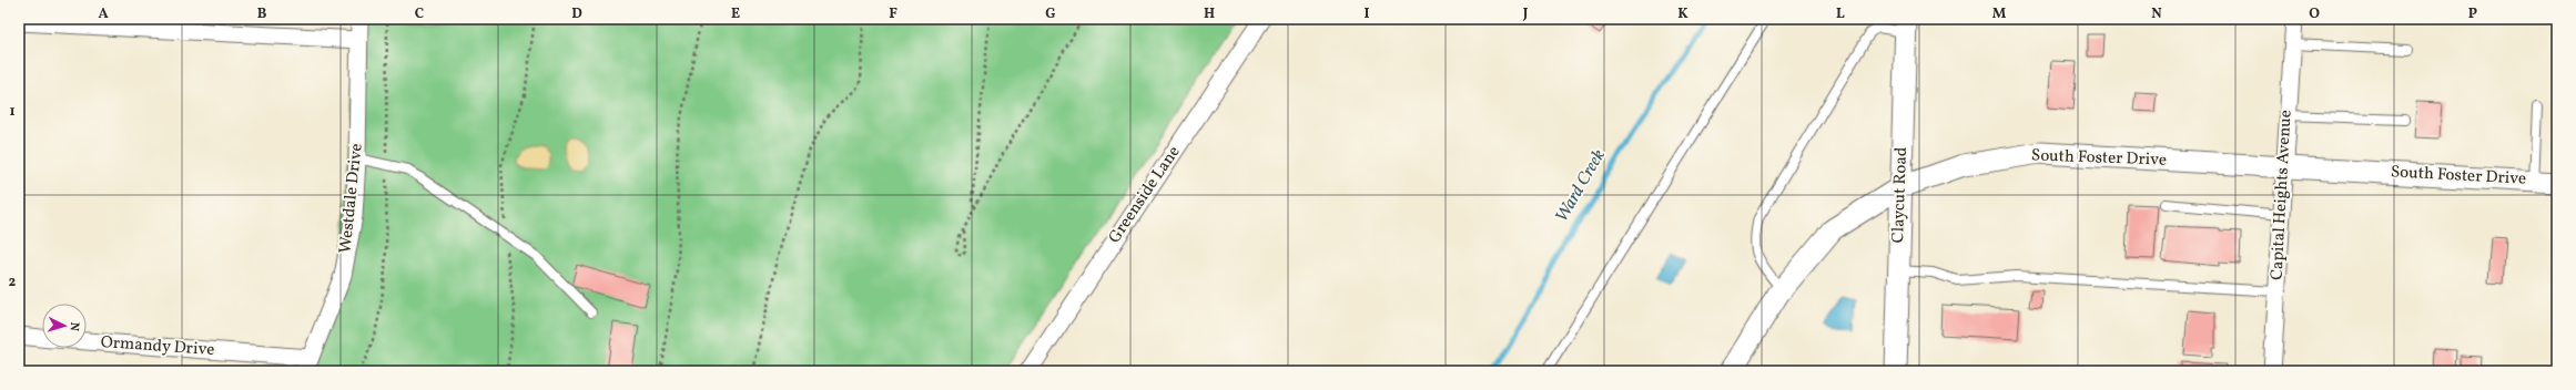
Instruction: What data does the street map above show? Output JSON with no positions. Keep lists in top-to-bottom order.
{
  "streets": {
    "street": [
      "South Foster Drive",
      "Greenside Lane",
      "Claycut Road",
      "Capital Heights Avenue",
      "Westdale Drive",
      "Ormandy Drive"
    ]
  },
  "crossings": [
    ["South Foster Drive", "Claycut Road"],
    ["South Foster Drive", "Capital Heights Avenue"],
    ["Westdale Drive", "Ormandy Drive"]
  ],
  "water": ["Ward Creek"],
  "north": "right",
  "grid": {
    "columns": [
      "A",
      "B",
      "C",
      "D",
      "E",
      "F",
      "G",
      "H",
      "I",
      "J",
      "K",
      "L",
      "M",
      "N",
      "O",
      "P"
    ],
    "rows": ["1", "2"]
  }
}
